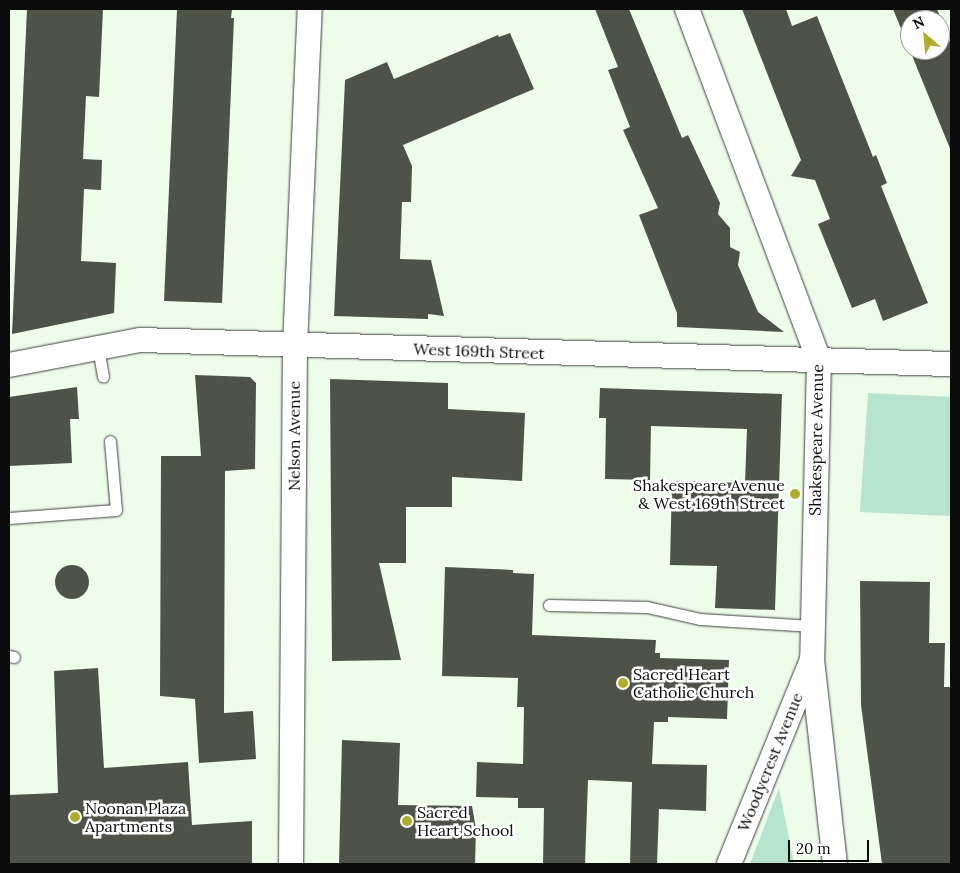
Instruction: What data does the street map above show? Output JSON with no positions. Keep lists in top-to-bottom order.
{
  "streets": {
    "street": [
      "West 169th Street",
      "Nelson Avenue",
      "Shakespeare Avenue",
      "Woodycrest Avenue"
    ]
  },
  "crossings": [
    ["West 169th Street", "Nelson Avenue"],
    ["West 169th Street", "Shakespeare Avenue"],
    ["Shakespeare Avenue", "Woodycrest Avenue"]
  ],
  "places": [
    "Shakespeare Avenue & West 169th Street",
    "Sacred Heart Catholic Church",
    "Noonan Plaza Apartments",
    "Sacred Heart School"
  ],
  "scale_bar": "20 m",
  "north": "top left"
}
